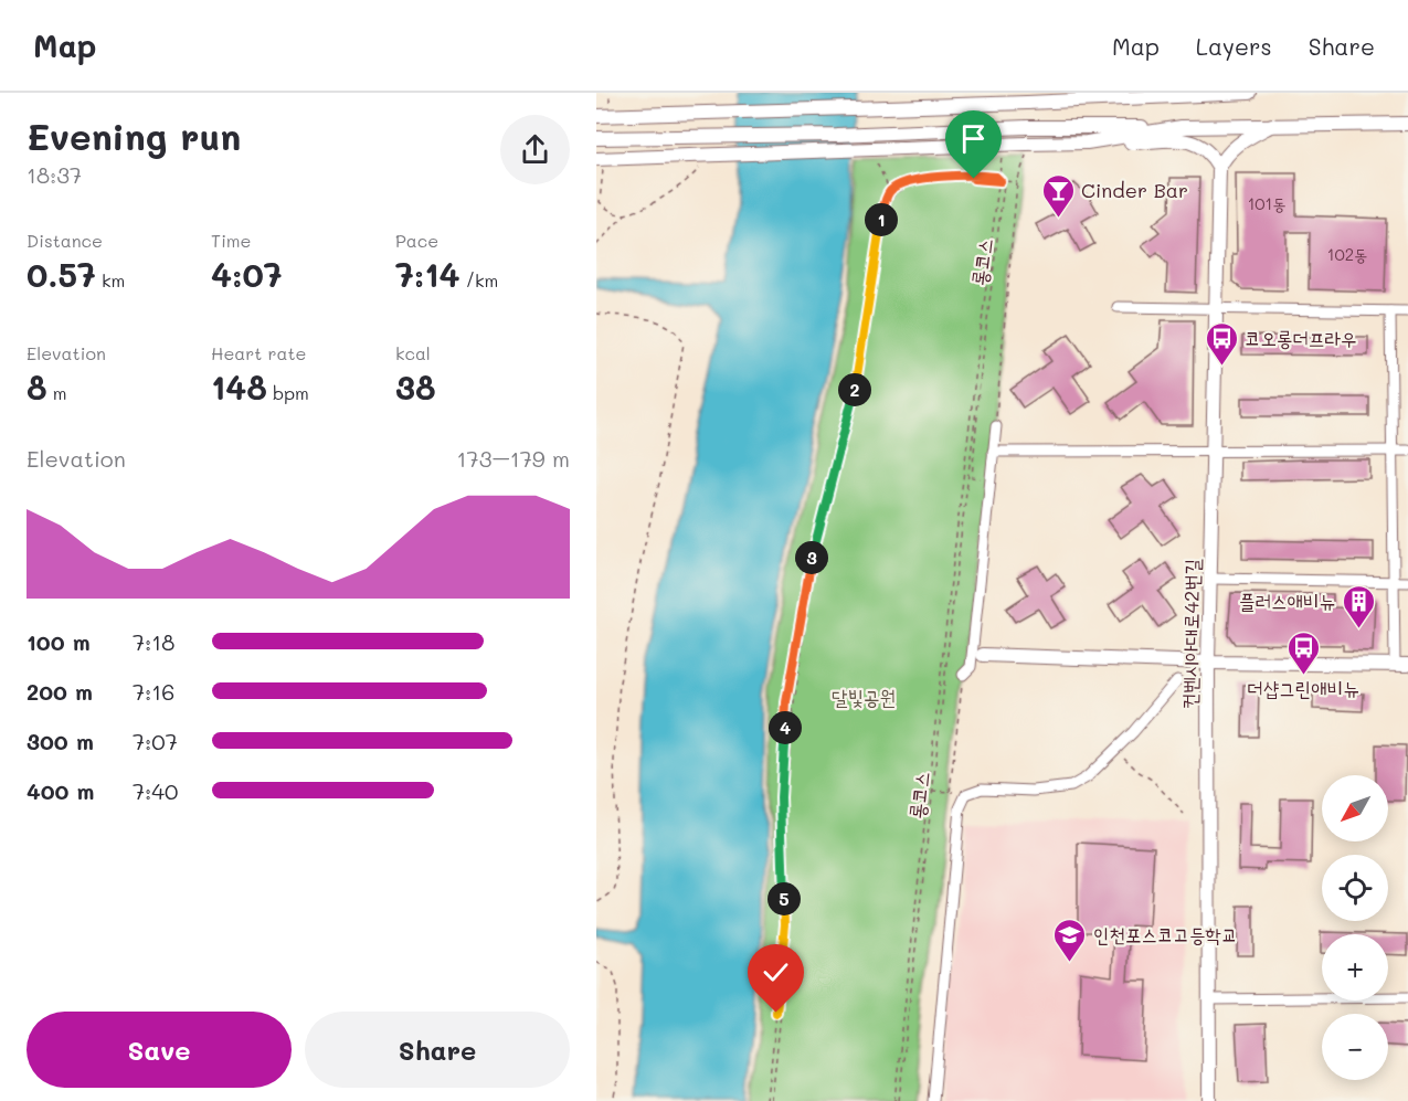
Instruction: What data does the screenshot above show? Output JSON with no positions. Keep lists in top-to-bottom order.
{
  "streets": {
    "main road": ["컨벤시아대로42번길"],
    "path": ["롱코스"]
  },
  "parks": ["달빛공원"],
  "places": {
    "bar": ["Cinder Bar"],
    "bus stop": ["코오롱더프라우", "더샵그린애비뉴"],
    "building": ["플러스애비뉴"],
    "school or university": ["인천포스코고등학교"]
  },
  "house_numbers": ["101동", "102동"],
  "north": "bottom left",
  "page": {
    "header": "Map",
    "nav": ["Map", "Layers", "Share"],
    "heading": ["Evening run", "18:37"],
    "pins": [
      "1",
      "2",
      "3",
      "4",
      "5"
    ],
    "stats": [
      ["Distance", "0.57 km"],
      ["Time", "4:07"],
      ["Pace", "7:14 /km"],
      ["Elevation", "8 m"],
      ["Heart rate", "148 bpm"],
      ["kcal", "38"]
    ],
    "chart": ["Elevation", "173–179 m"],
    "list": [
      {
        "name": "100 m",
        "note": "7:18"
      },
      {
        "name": "200 m",
        "note": "7:16"
      },
      {
        "name": "300 m",
        "note": "7:07"
      },
      {
        "name": "400 m",
        "note": "7:40"
      }
    ],
    "map_buttons": ["+", "−"],
    "buttons": ["Save", "Share"]
  }
}
